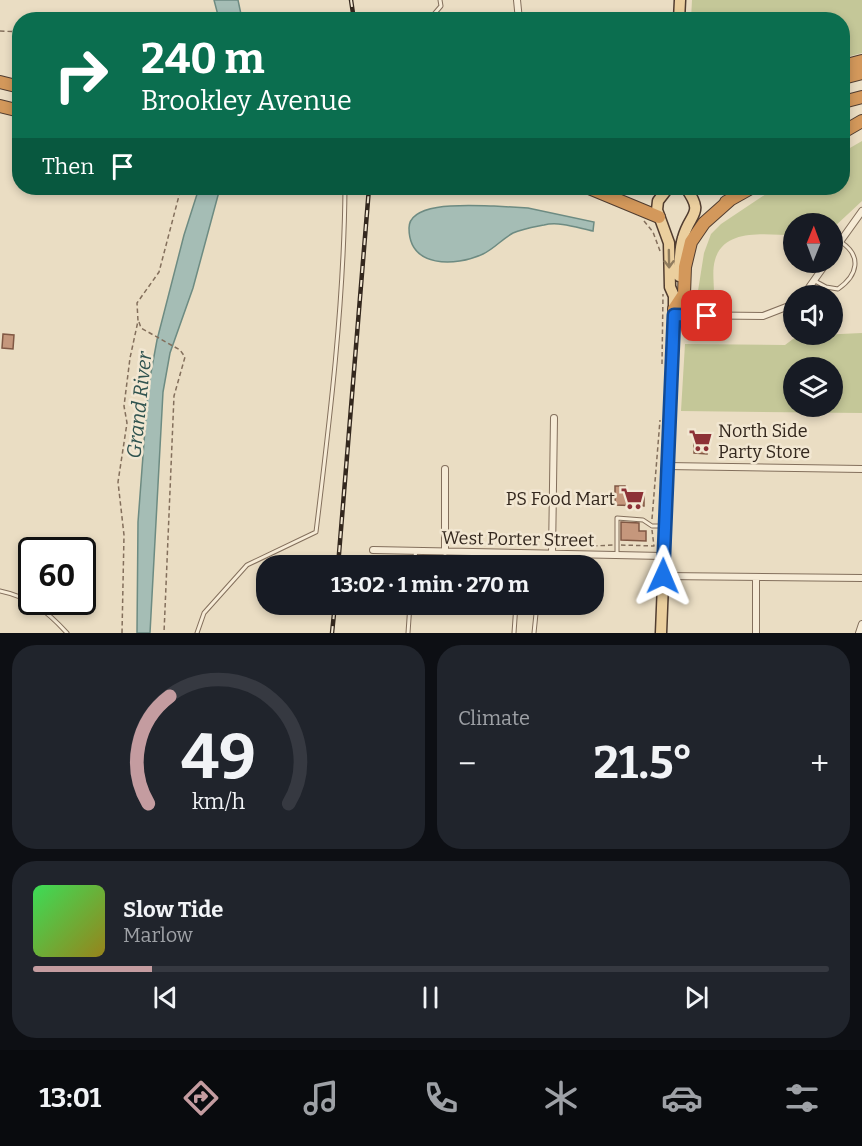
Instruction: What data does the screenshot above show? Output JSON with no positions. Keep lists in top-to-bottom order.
{
  "streets": {
    "street": ["West Porter Street"]
  },
  "water": ["Grand River"],
  "places": {
    "supermarket": ["North Side Party Store", "PS Food Mart"]
  },
  "north": "top",
  "page": {
    "turn": ["240 m", "Brookley Avenue"],
    "then": "Then",
    "limit": "60",
    "trip": "13:02 · 1 min · 270 m",
    "tile": "Climate",
    "heat": ["−", "21.5°", "+"],
    "song": ["Slow Tide", "Marlow"],
    "tabs": "13:01",
    "gauge": ["49", "km/h"]
  }
}
